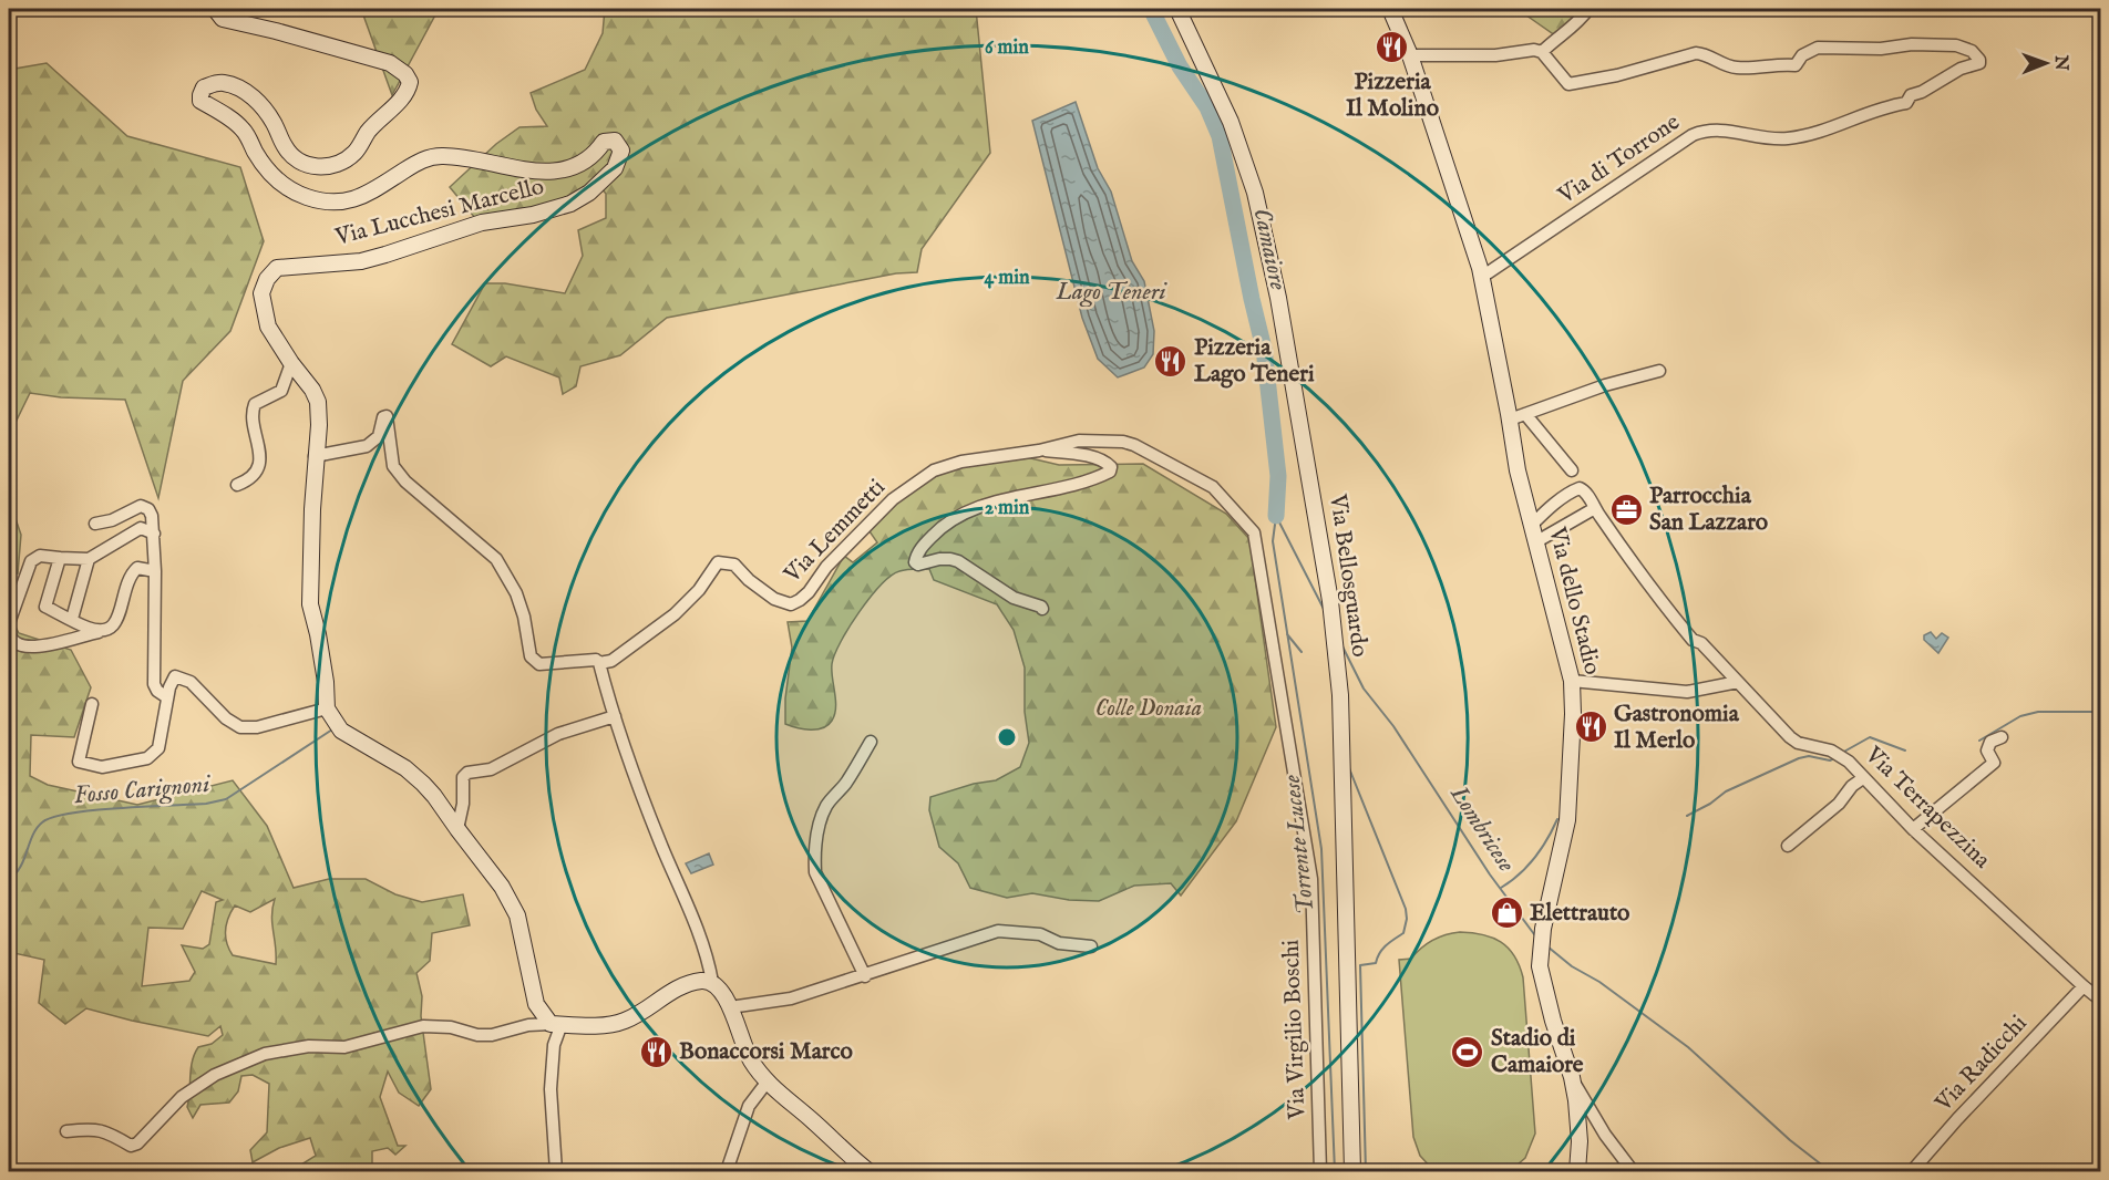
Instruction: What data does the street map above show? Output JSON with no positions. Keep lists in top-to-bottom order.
{
  "streets": {
    "street": [
      "Via di Torrone",
      "Via Lucchesi Marcello",
      "Via Lemmetti",
      "Via Bellosguardo",
      "Via dello Stadio",
      "Via Terrapezzina",
      "Via Virgilio Boschi",
      "Via Radicchi"
    ]
  },
  "crossings": [
    ["Via di Torrone", "Via dello Stadio"],
    ["Via Lemmetti", "Via Virgilio Boschi"],
    ["Via dello Stadio", "Via Terrapezzina"],
    ["Via Terrapezzina", "Via Radicchi"]
  ],
  "water": [
    "Camaiore",
    "Lago Teneri",
    "Fosso Carignoni",
    "Lombricese",
    "Torrente Lucese"
  ],
  "parks": ["Colle Donaia"],
  "places": {
    "restaurant": [
      "Pizzeria Il Molino",
      "Pizzeria Lago Teneri",
      "Gastronomia Il Merlo",
      "Bonaccorsi Marco"
    ],
    "office": ["Parrocchia San Lazzaro"],
    "shop": ["Elettrauto"],
    "sports": ["Stadio di Camaiore"]
  },
  "north": "right",
  "rings": ["6 min", "4 min", "2 min"]
}
